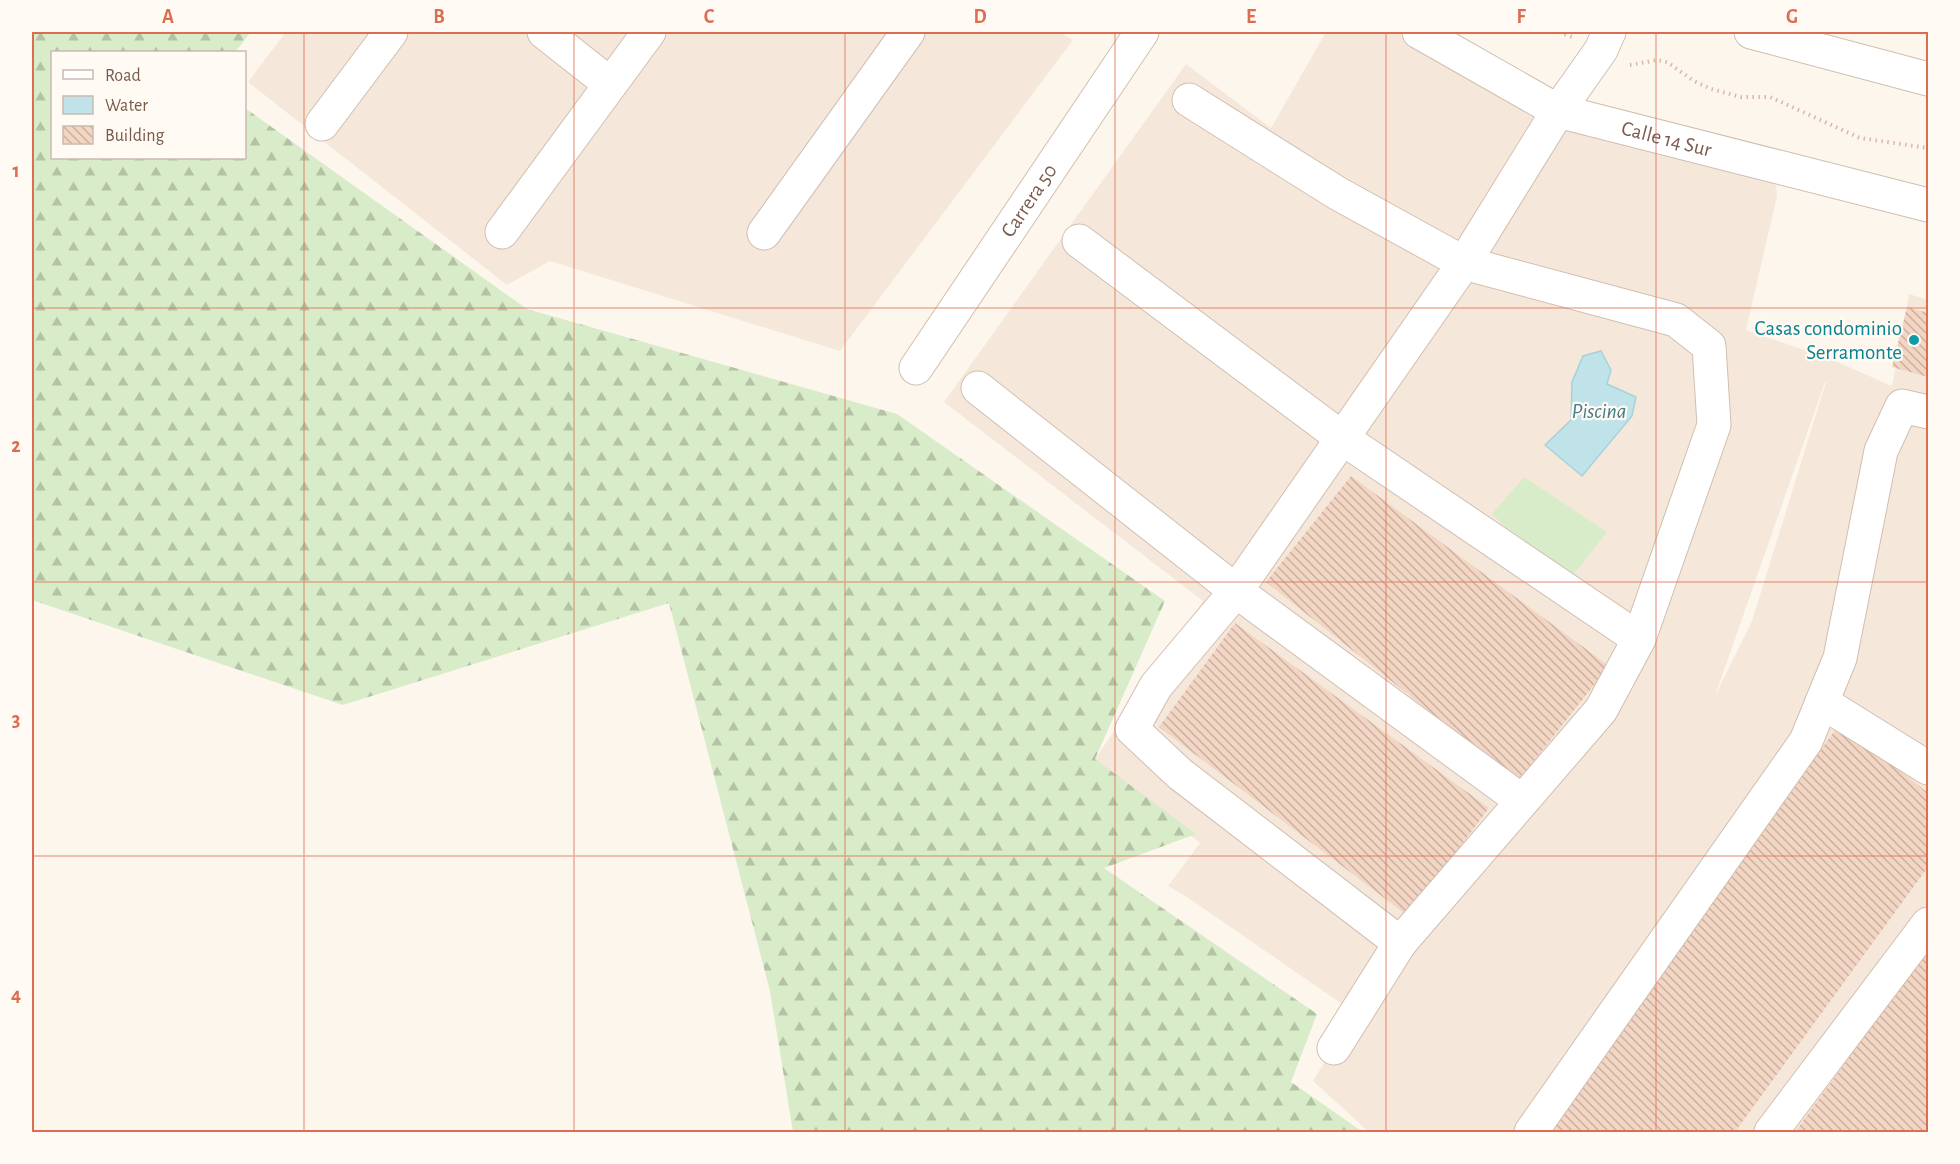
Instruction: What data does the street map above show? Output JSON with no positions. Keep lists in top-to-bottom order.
{
  "streets": {
    "street": ["Calle 14 Sur", "Carrera 50"]
  },
  "water": ["Piscina"],
  "places": ["Casas condominio Serramonte"],
  "legend": ["Road", "Water", "Building"],
  "grid": {
    "columns": [
      "A",
      "B",
      "C",
      "D",
      "E",
      "F",
      "G"
    ],
    "rows": [
      "1",
      "2",
      "3",
      "4"
    ]
  }
}
